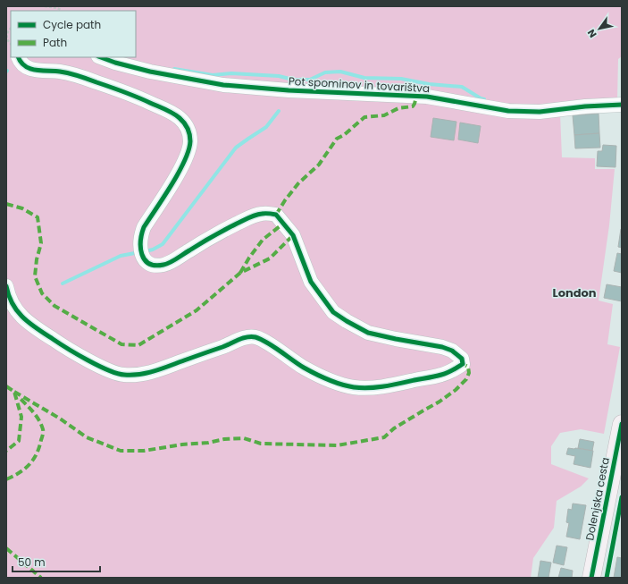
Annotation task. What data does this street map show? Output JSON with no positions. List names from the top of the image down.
{
  "streets": {
    "main road": ["Dolenjska cesta"],
    "street": ["Pot spominov in tovarištva"]
  },
  "districts": ["London"],
  "legend": ["Cycle path", "Path"],
  "scale_bar": "50 m",
  "north": "bottom left"
}
